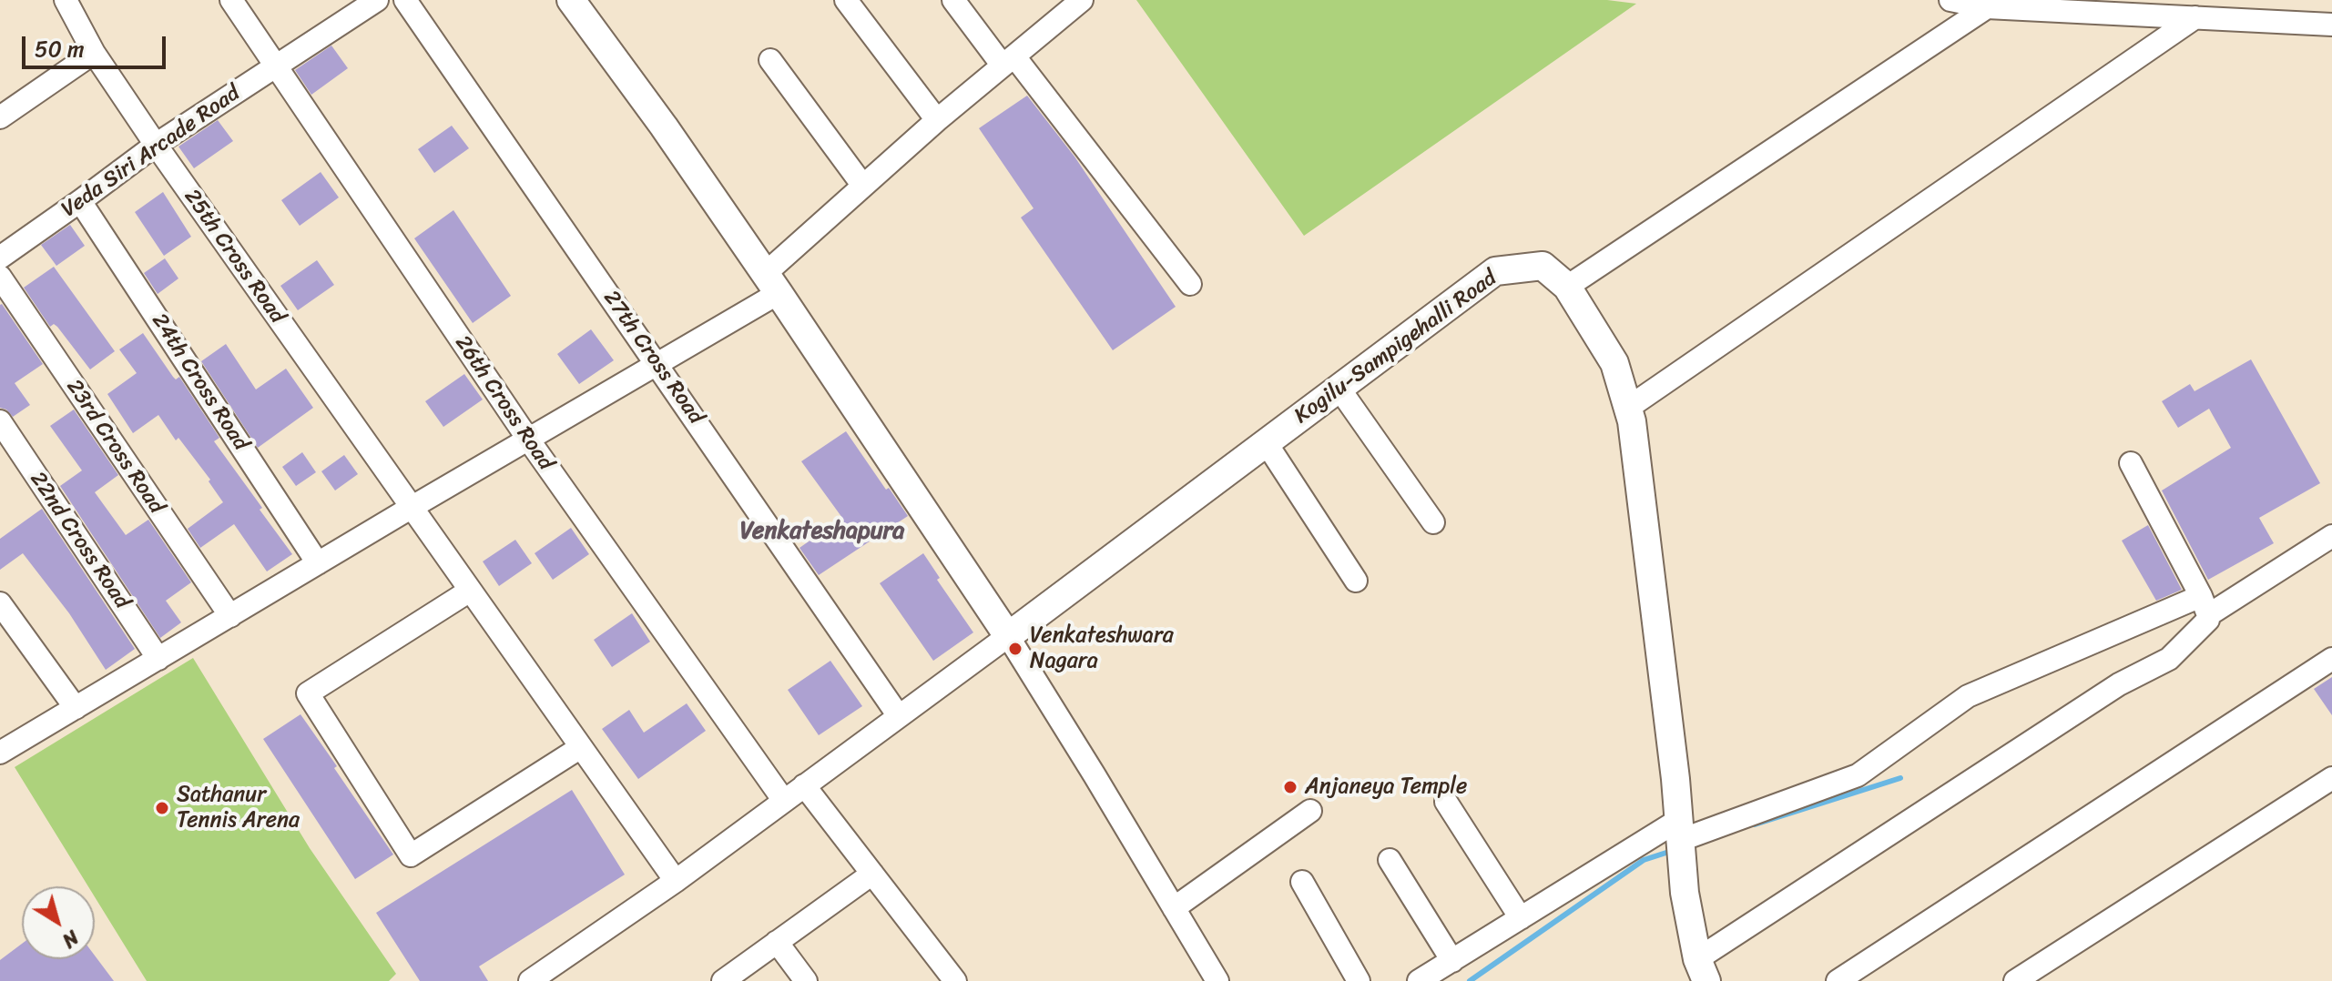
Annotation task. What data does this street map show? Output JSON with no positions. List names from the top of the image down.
{
  "streets": {
    "street": [
      "Veda Siri Arcade Road",
      "25th Cross Road",
      "Kogilu-Sampigehalli Road",
      "27th Cross Road",
      "24th Cross Road",
      "26th Cross Road",
      "23rd Cross Road",
      "22nd Cross Road"
    ]
  },
  "crossings": [
    ["Veda Siri Arcade Road", "25th Cross Road"],
    ["Veda Siri Arcade Road", "24th Cross Road"],
    ["Veda Siri Arcade Road", "26th Cross Road"]
  ],
  "districts": ["Venkateshapura"],
  "places": ["Venkateshwara Nagara", "Anjaneya Temple", "Sathanur Tennis Arena"],
  "scale_bar": "50 m",
  "north": "bottom right"
}
